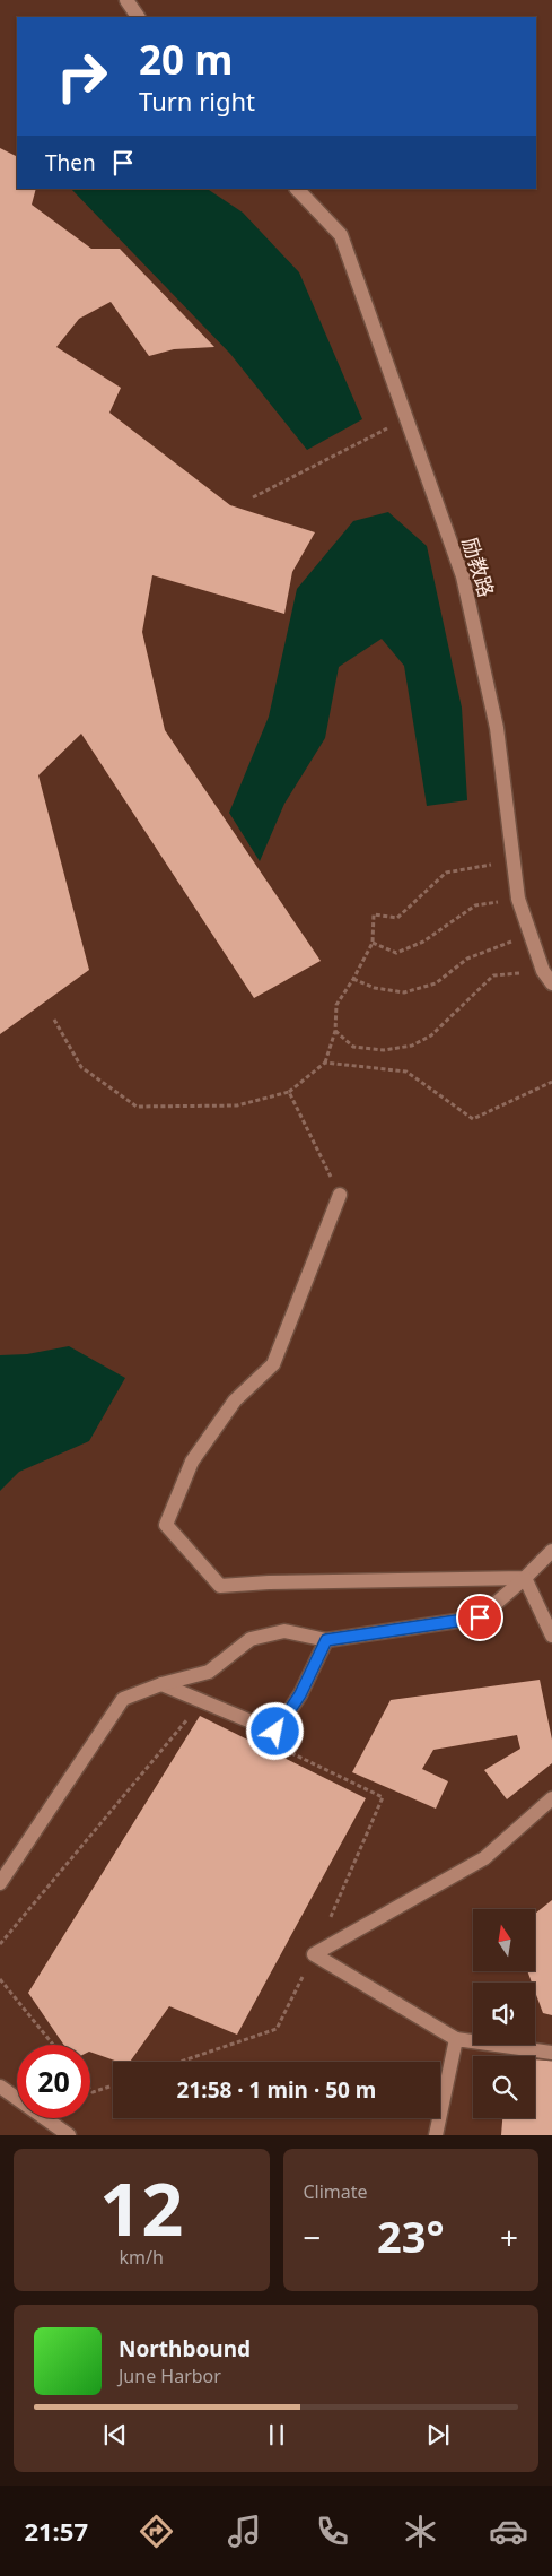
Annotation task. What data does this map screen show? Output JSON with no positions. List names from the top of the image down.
{
  "streets": {
    "lane": ["励教路"]
  },
  "north": "top",
  "page": {
    "turn": ["20 m", "Turn right"],
    "then": "Then",
    "limit": "20",
    "trip": "21:58 · 1 min · 50 m",
    "tile": [
      ["12", "km/h"],
      "Climate"
    ],
    "heat": ["−", "23°", "+"],
    "song": ["Northbound", "June Harbor"],
    "tabs": "21:57"
  }
}
